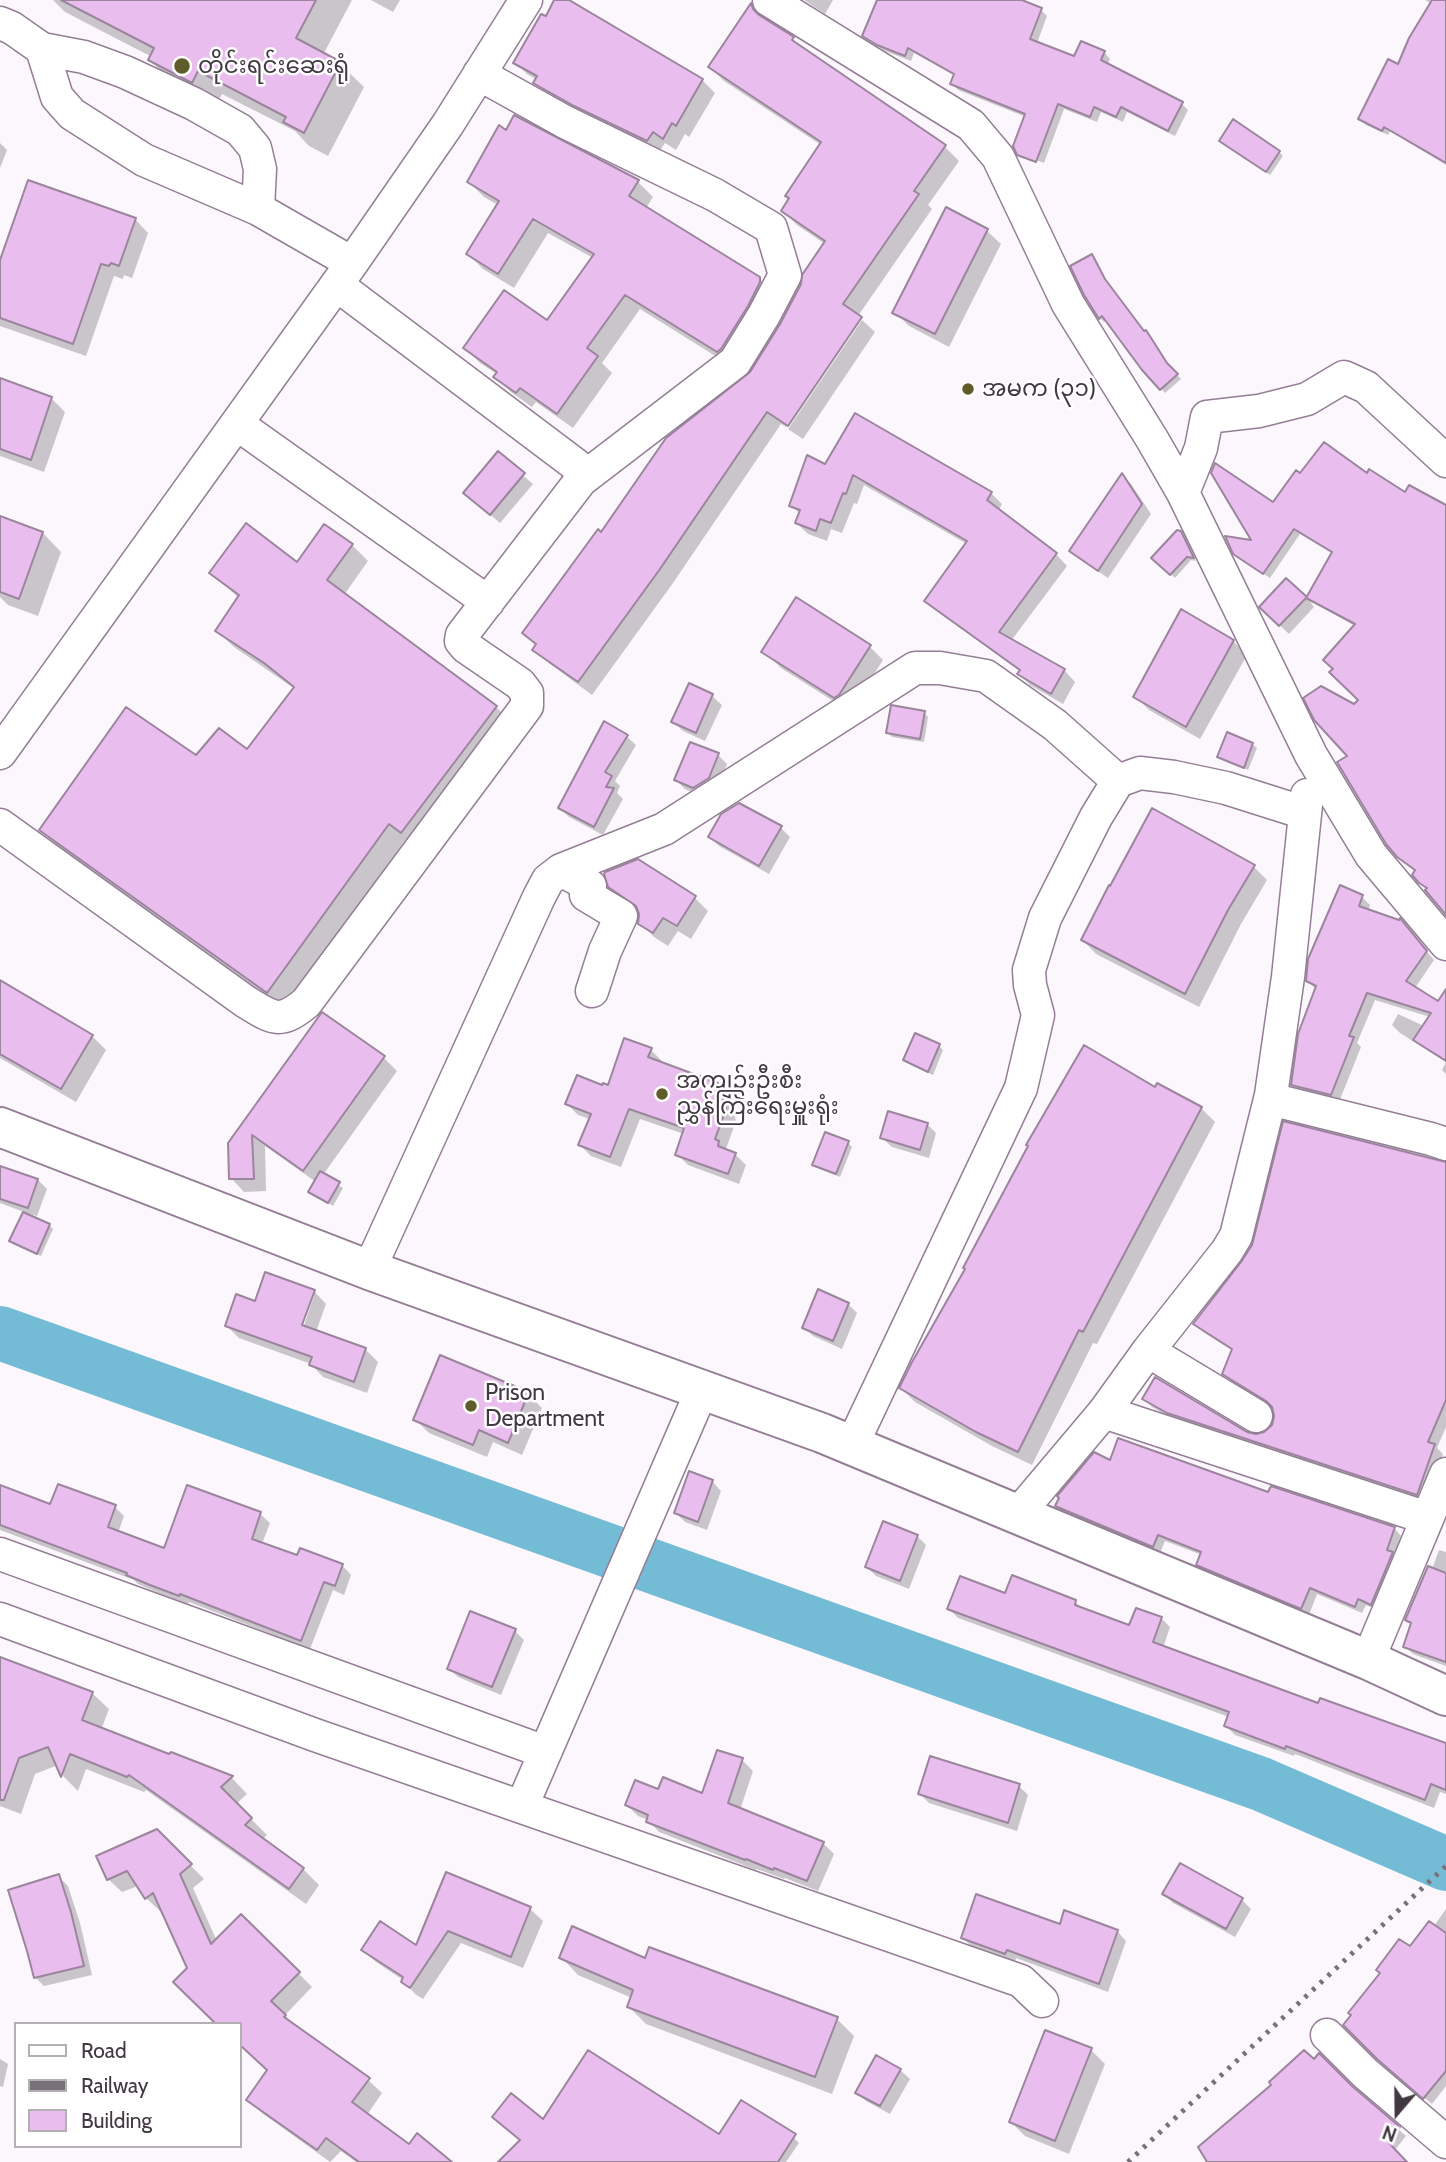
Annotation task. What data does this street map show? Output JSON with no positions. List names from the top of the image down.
{
  "places": [
    "တိုင်းရင်းဆေးရုံ",
    "အမက (၃၁)",
    "အကျဉ်းဦးစီး ညွှန်ကြးရေးမှူးရုံး",
    "Prison Department"
  ],
  "legend": ["Road", "Railway", "Building"],
  "north": "bottom"
}
